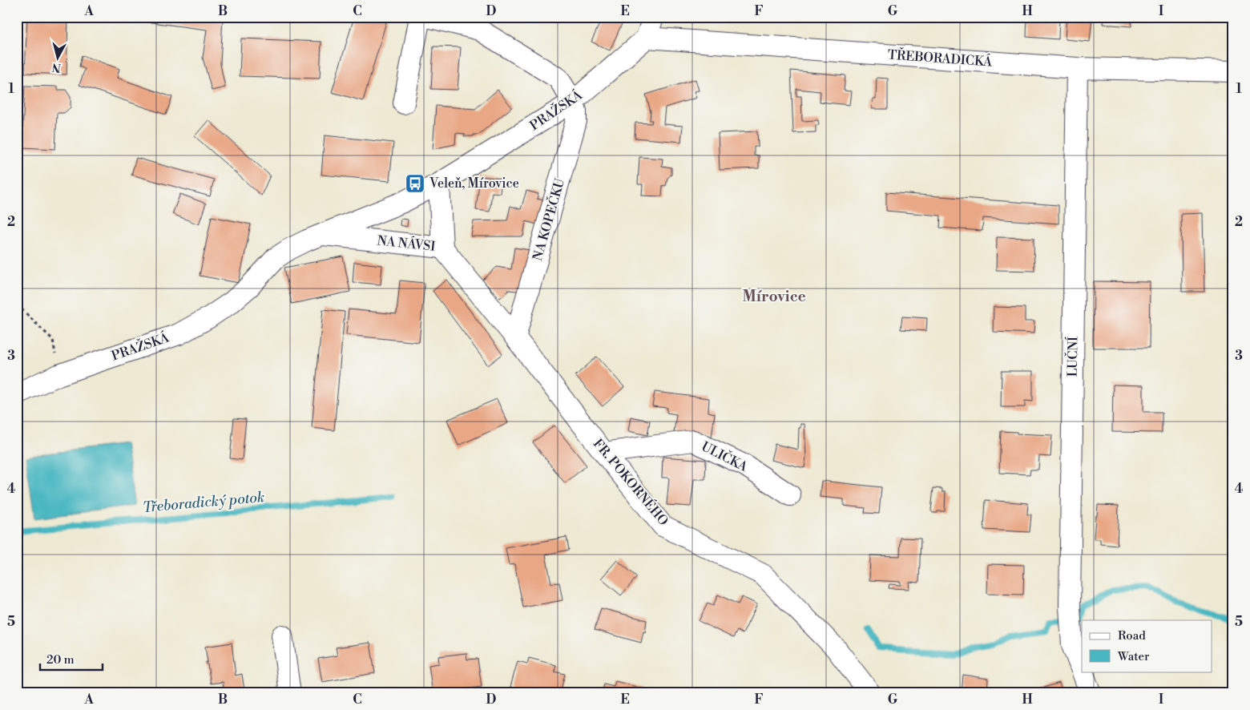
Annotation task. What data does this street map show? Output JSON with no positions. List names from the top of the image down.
{
  "streets": {
    "street": [
      "TŘEBORADICKÁ",
      "PRAŽSKÁ",
      "NA KOPEČKU",
      "NA NÁVSI",
      "LUČNÍ",
      "ULIČKA",
      "FR. POKORNÉHO"
    ]
  },
  "crossings": [
    ["TŘEBORADICKÁ", "PRAŽSKÁ"],
    ["TŘEBORADICKÁ", "LUČNÍ"],
    ["PRAŽSKÁ", "NA KOPEČKU"],
    ["PRAŽSKÁ", "NA NÁVSI"],
    ["NA KOPEČKU", "FR. POKORNÉHO"],
    ["NA NÁVSI", "FR. POKORNÉHO"],
    ["ULIČKA", "FR. POKORNÉHO"]
  ],
  "districts": ["Mírovice"],
  "water": ["Třeboradický potok"],
  "places": {
    "bus stop": ["Veleň, Mírovice"]
  },
  "legend": ["Road", "Water"],
  "scale_bar": "20 m",
  "north": "bottom",
  "grid": {
    "columns": [
      "A",
      "B",
      "C",
      "D",
      "E",
      "F",
      "G",
      "H",
      "I"
    ],
    "rows": [
      "1",
      "2",
      "3",
      "4",
      "5"
    ]
  }
}
